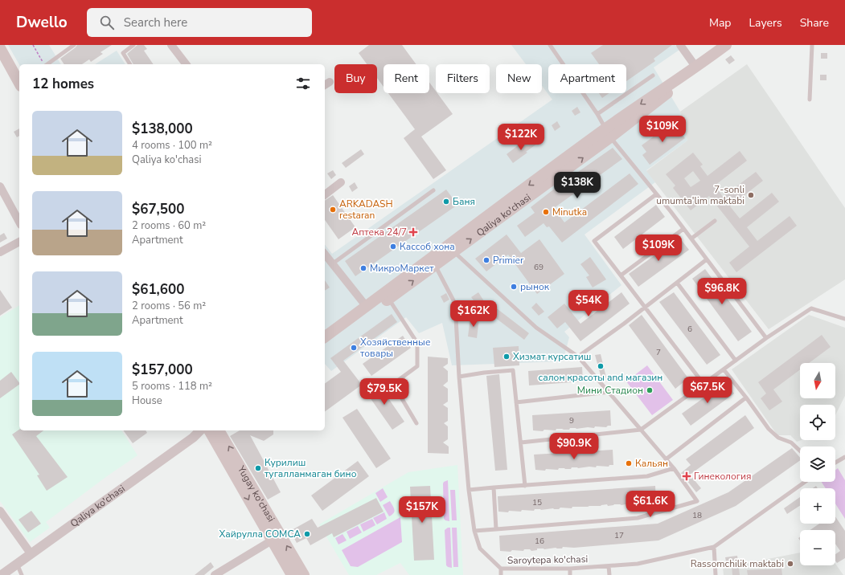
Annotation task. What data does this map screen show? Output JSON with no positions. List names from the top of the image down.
{
  "streets": {
    "main road": ["Qaliya ko'chasi", "Yugay ko'chasi"],
    "lane": ["Saroytepa ko'chasi"]
  },
  "crossings": [
    ["Qaliya ko'chasi", "Saroytepa ko'chasi"]
  ],
  "places": {
    "other": [
      "7-sonli umumta'lim maktabi",
      "Баня",
      "ARKADASH restaran",
      "Minutka",
      "Кассоб хона",
      "Primier",
      "МикроМаркет",
      "рынок",
      "Хозяйственные товары",
      "Хизмат курсатиш",
      "салон красоты and магазин",
      "Мини Стадион",
      "Кальян",
      "Курилиш тугалланмаган бино",
      "Хайрулла СОМСА",
      "Rassomchilik maktabi"
    ],
    "health": ["Аптека 24/7", "Гинекология"]
  },
  "house_numbers": [
    "69",
    "6",
    "7",
    "9",
    "15",
    "18",
    "17",
    "16"
  ],
  "north": "bottom",
  "page": {
    "header": "Dwello",
    "search": "Search here",
    "nav": ["Map", "Layers", "Share"],
    "chip": [
      "Buy",
      "Rent",
      "Filters",
      "New",
      "Apartment"
    ],
    "heading": "12 homes",
    "list": [
      {
        "name": "$138,000",
        "note": "4 rooms · 100 m² · Qaliya ko'chasi"
      },
      {
        "name": "$67,500",
        "note": "2 rooms · 60 m² · Apartment"
      },
      {
        "name": "$61,600",
        "note": "2 rooms · 56 m² · Apartment"
      },
      {
        "name": "$157,000",
        "note": "5 rooms · 118 m² · House"
      }
    ],
    "price": [
      "$109K",
      "$122K",
      "$138K",
      "$109K",
      "$96.8K",
      "$54K",
      "$162K",
      "$67.5K",
      "$79.5K",
      "$90.9K",
      "$61.6K",
      "$157K"
    ],
    "map_buttons": ["+", "−"]
  }
}
